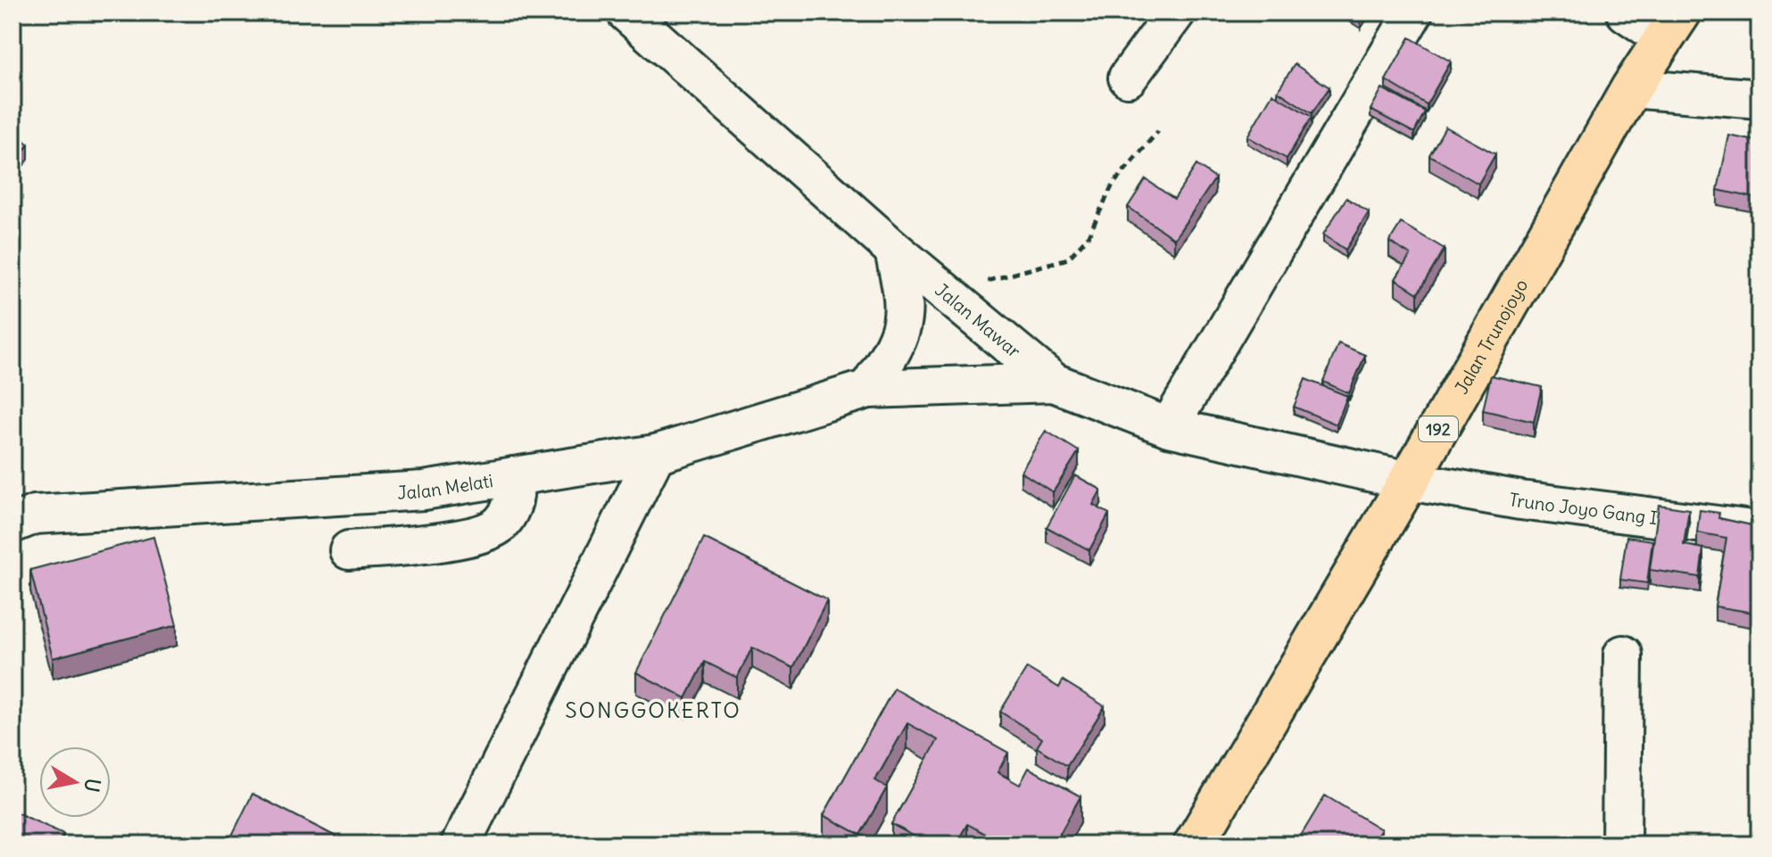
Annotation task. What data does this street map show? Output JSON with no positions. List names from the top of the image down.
{
  "streets": {
    "main road": ["Jalan Trunojoyo", "192"],
    "street": ["Jalan Mawar", "Jalan Melati", "Truno Joyo Gang I"]
  },
  "crossings": [
    ["Jalan Mawar", "Jalan Trunojoyo"],
    ["Jalan Mawar", "Jalan Melati"],
    ["Jalan Mawar", "Truno Joyo Gang I"],
    ["Jalan Trunojoyo", "Truno Joyo Gang I"]
  ],
  "districts": ["SONGGOKERTO"],
  "north": "right"
}
